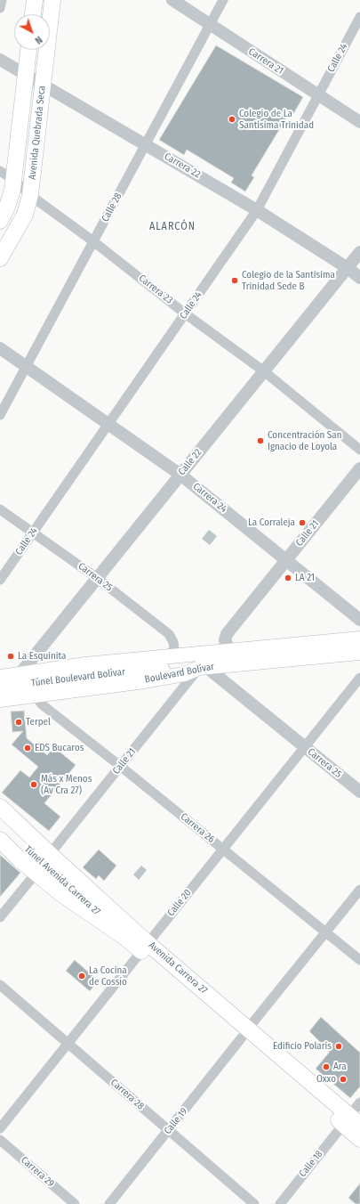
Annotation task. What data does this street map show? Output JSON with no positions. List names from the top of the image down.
{
  "streets": {
    "main road": [
      "Avenida Quebrada Seca",
      "Boulevard Bolívar",
      "Túnel Boulevard Bolívar",
      "Túnel Avenida Carrera 27",
      "Avenida Carrera 27"
    ],
    "street": [
      "Calle 24",
      "Carrera 21",
      "Carrera 22",
      "Calle 28",
      "Carrera 23",
      "Calle 22",
      "Carrera 24",
      "Calle 21",
      "Carrera 25",
      "Carrera 26",
      "Calle 20",
      "Carrera 28",
      "Calle 19",
      "Calle 18",
      "Carrera 29"
    ]
  },
  "crossings": [
    ["Calle 24", "Carrera 21"],
    ["Calle 24", "Carrera 22"],
    ["Calle 24", "Carrera 23"],
    ["Calle 24", "Carrera 24"],
    ["Calle 24", "Carrera 25"],
    ["Carrera 21", "Calle 28"],
    ["Avenida Quebrada Seca", "Carrera 22"],
    ["Avenida Quebrada Seca", "Carrera 23"],
    ["Carrera 22", "Calle 28"],
    ["Carrera 22", "Calle 22"],
    ["Calle 28", "Carrera 23"],
    ["Calle 28", "Carrera 24"],
    ["Carrera 23", "Calle 22"],
    ["Calle 22", "Carrera 24"],
    ["Calle 22", "Carrera 25"],
    ["Calle 22", "Boulevard Bolívar"],
    ["Carrera 24", "Calle 21"],
    ["Calle 21", "Carrera 25"],
    ["Calle 21", "Boulevard Bolívar"],
    ["Calle 21", "Túnel Boulevard Bolívar"],
    ["Calle 21", "Carrera 26"],
    ["Calle 21", "Avenida Carrera 27"],
    ["Carrera 25", "Boulevard Bolívar"],
    ["Carrera 25", "Túnel Boulevard Bolívar"],
    ["Carrera 25", "Calle 20"],
    ["Boulevard Bolívar", "Túnel Boulevard Bolívar"],
    ["Boulevard Bolívar", "Carrera 26"],
    ["Carrera 26", "Calle 20"],
    ["Carrera 26", "Calle 19"],
    ["Túnel Avenida Carrera 27", "Avenida Carrera 27"],
    ["Calle 20", "Avenida Carrera 27"],
    ["Calle 20", "Carrera 28"],
    ["Avenida Carrera 27", "Calle 19"],
    ["Avenida Carrera 27", "Calle 18"],
    ["Carrera 28", "Calle 19"]
  ],
  "districts": ["ALARCÓN"],
  "places": [
    "Colegio de La Santisima Trinidad",
    "Colegio de la Santisima Trinidad Sede B",
    "Concentración San Ignacio de Loyola",
    "La Corraleja",
    "LA 21",
    "La Esquinita",
    "Terpel",
    "EDS Bucaros",
    "Más x Menos (Av Cra 27)",
    "La Cocina de Cossío",
    "Edificio Polaris",
    "Ara",
    "Oxxo"
  ],
  "north": "bottom right"
}
